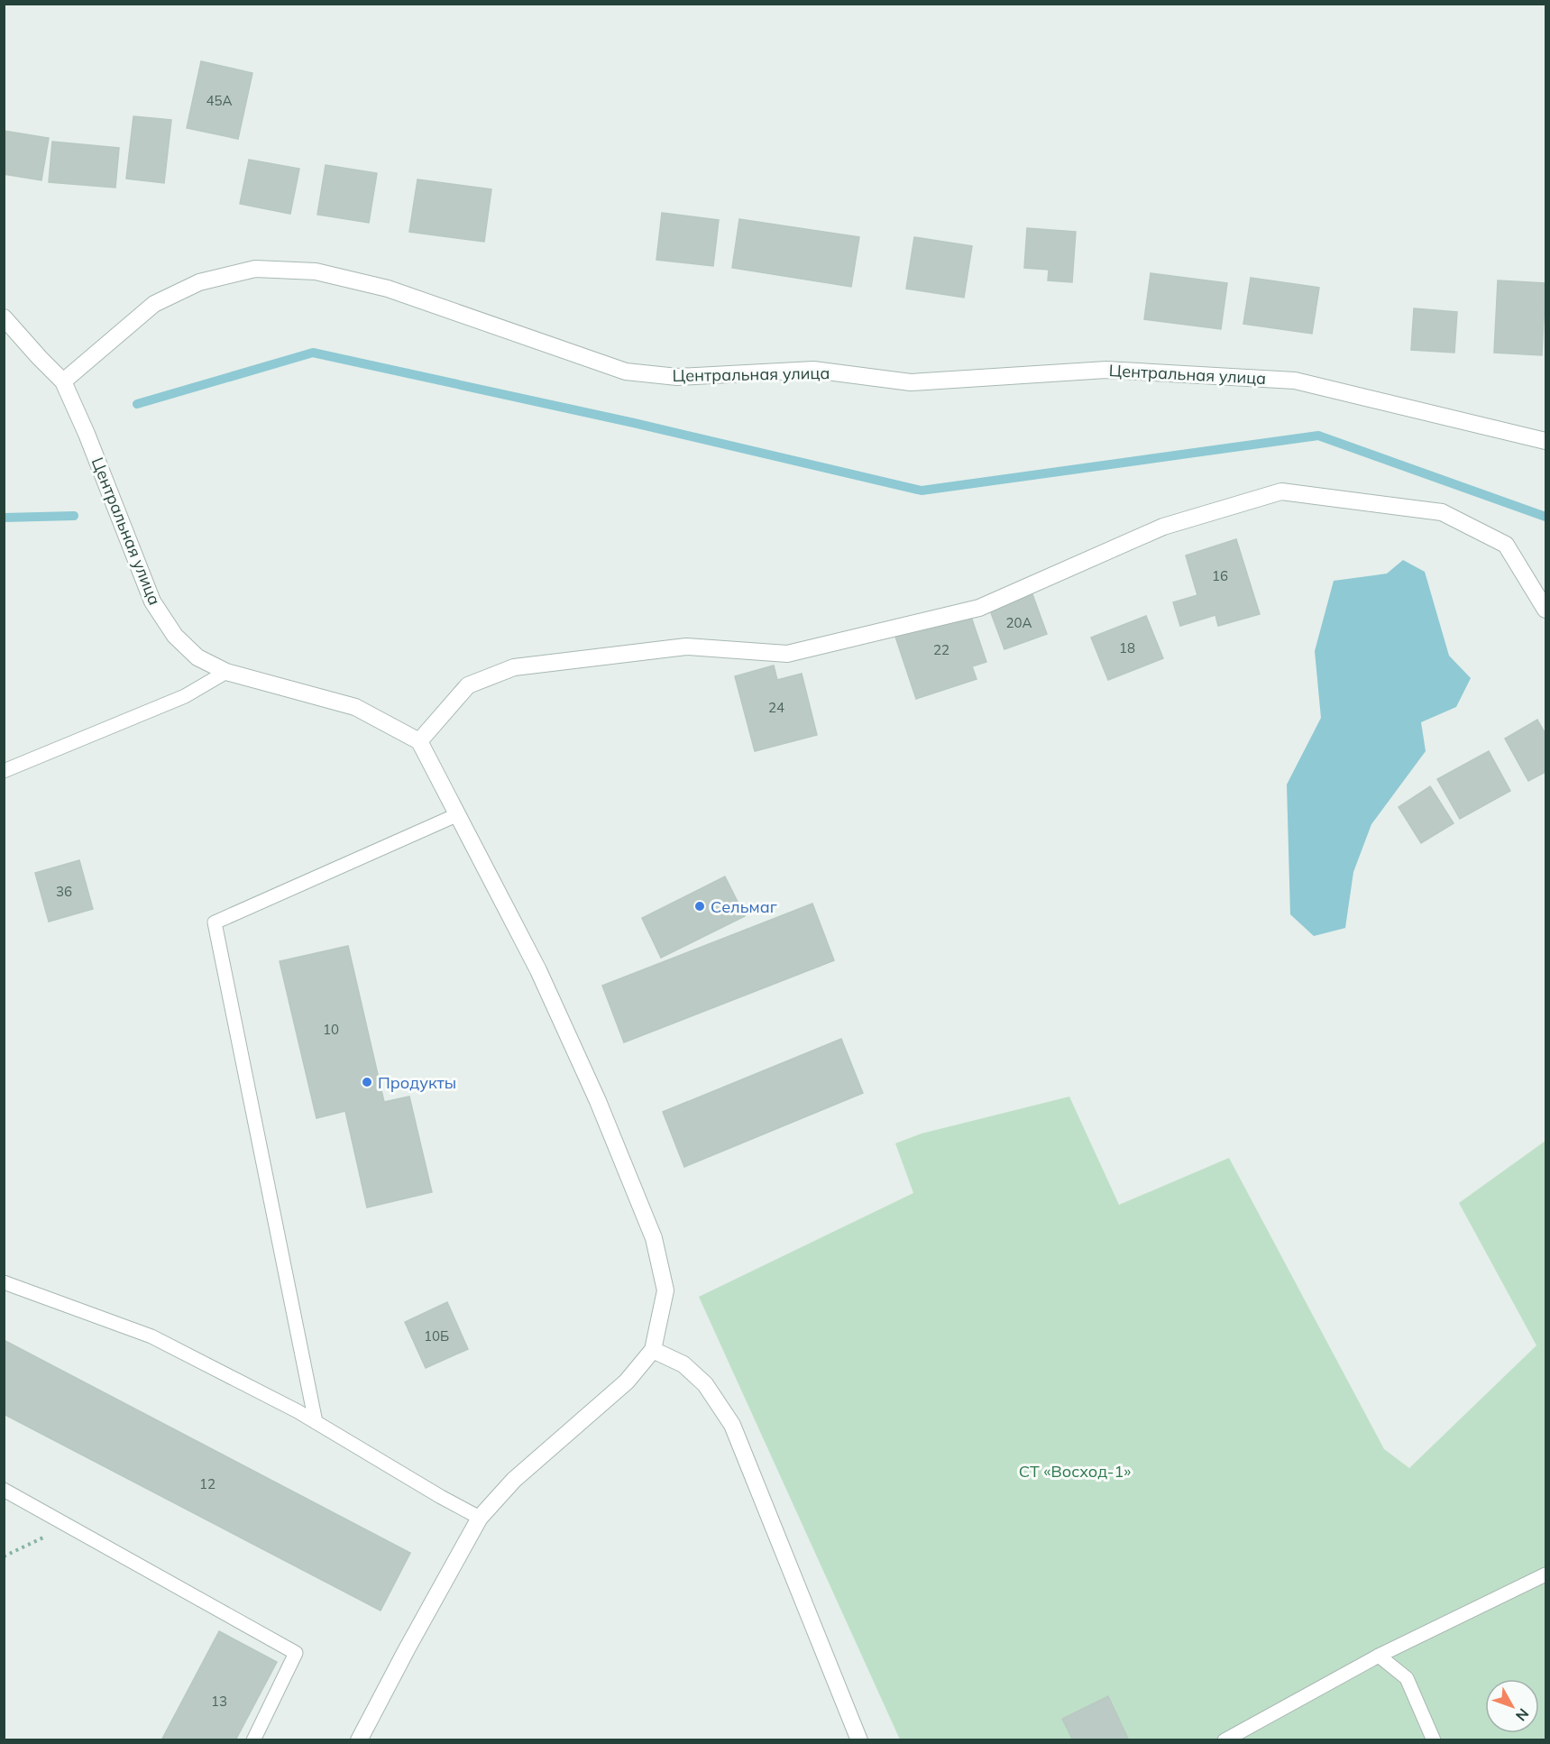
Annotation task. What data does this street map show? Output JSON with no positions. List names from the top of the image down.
{
  "streets": {
    "street": ["Центральная улица"]
  },
  "parks": ["СТ «Восход-1»"],
  "places": ["Сельмаг", "Продукты"],
  "house_numbers": [
    "45А",
    "16",
    "20А",
    "18",
    "22",
    "24",
    "36",
    "10",
    "10Б",
    "12",
    "13"
  ],
  "north": "bottom right"
}
